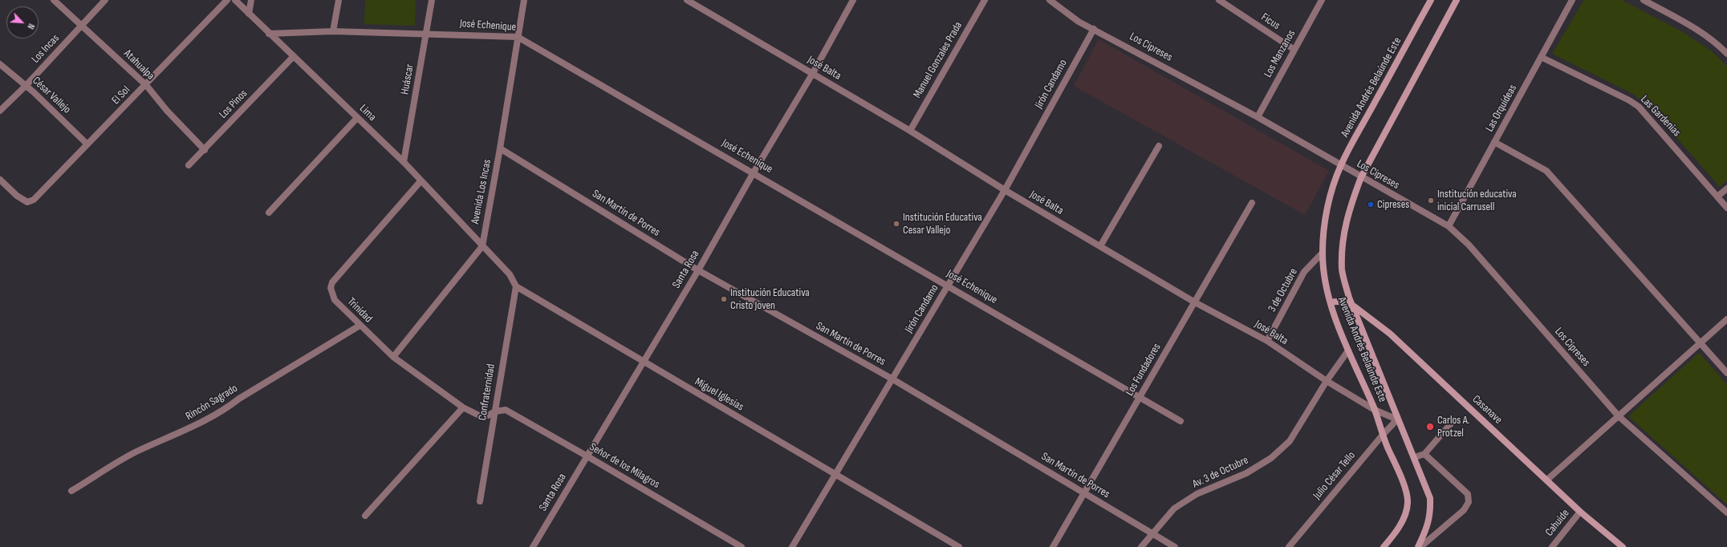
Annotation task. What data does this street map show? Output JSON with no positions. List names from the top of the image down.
{
  "streets": {
    "street": [
      "Ficus",
      "José Echenique",
      "Los Cipreses",
      "Los Incas",
      "Los Manzanos",
      "Manuel Gonzales Prada",
      "Atahualpa",
      "José Balta",
      "Huáscar",
      "Jirón Candamo",
      "Avenida Andrés Belaúnde Este",
      "César Vallejo",
      "El Sol",
      "Los Pinos",
      "Las Orquídeas",
      "Lima",
      "Las Gardenias",
      "Avenida Los Incas",
      "San Martín de Porres",
      "Santa Rosa",
      "3 de Octubre",
      "Trinidad",
      "Los Fundadores",
      "Confraternidad",
      "Miguel Iglesias",
      "Rincón Sagrado",
      "Casanave",
      "Señor de los Milagros",
      "Av. 3 de Octubre",
      "Julio César Tello",
      "Cahuide"
    ]
  },
  "crossings": [
    ["Ficus", "Los Manzanos"],
    ["José Echenique", "Huáscar"],
    ["José Echenique", "Jirón Candamo"],
    ["José Echenique", "Lima"],
    ["José Echenique", "Avenida Los Incas"],
    ["José Echenique", "Santa Rosa"],
    ["José Echenique", "Los Fundadores"],
    ["Los Cipreses", "Los Manzanos"],
    ["Los Cipreses", "Jirón Candamo"],
    ["Los Cipreses", "Avenida Andrés Belaúnde Este"],
    ["Los Cipreses", "Las Orquídeas"],
    ["Los Incas", "Atahualpa"],
    ["Los Incas", "César Vallejo"],
    ["Manuel Gonzales Prada", "José Balta"],
    ["Atahualpa", "El Sol"],
    ["Atahualpa", "Los Pinos"],
    ["José Balta", "Jirón Candamo"],
    ["José Balta", "Avenida Andrés Belaúnde Este"],
    ["José Balta", "Santa Rosa"],
    ["José Balta", "3 de Octubre"],
    ["José Balta", "Los Fundadores"],
    ["José Balta", "Av. 3 de Octubre"],
    ["José Balta", "Julio César Tello"],
    ["Huáscar", "Lima"],
    ["Jirón Candamo", "San Martín de Porres"],
    ["Jirón Candamo", "Miguel Iglesias"],
    ["Avenida Andrés Belaúnde Este", "3 de Octubre"],
    ["Avenida Andrés Belaúnde Este", "Casanave"],
    ["Avenida Andrés Belaúnde Este", "Av. 3 de Octubre"],
    ["Avenida Andrés Belaúnde Este", "Julio César Tello"],
    ["César Vallejo", "El Sol"],
    ["Los Pinos", "Lima"],
    ["Las Orquídeas", "Las Gardenias"],
    ["Lima", "Avenida Los Incas"],
    ["Lima", "Trinidad"],
    ["Lima", "Miguel Iglesias"],
    ["Avenida Los Incas", "San Martín de Porres"],
    ["Avenida Los Incas", "Trinidad"],
    ["Avenida Los Incas", "Miguel Iglesias"],
    ["San Martín de Porres", "Santa Rosa"],
    ["San Martín de Porres", "Los Fundadores"],
    ["San Martín de Porres", "Av. 3 de Octubre"],
    ["Santa Rosa", "Miguel Iglesias"],
    ["Santa Rosa", "Señor de los Milagros"],
    ["Trinidad", "Confraternidad"],
    ["Trinidad", "Rincón Sagrado"],
    ["Trinidad", "Señor de los Milagros"],
    ["Confraternidad", "Miguel Iglesias"],
    ["Confraternidad", "Señor de los Milagros"],
    ["Casanave", "Cahuide"]
  ],
  "places": [
    "Institución educativa inicial Carrusell",
    "Cipreses",
    "Institución Educativa Cesar Vallejo",
    "Institución Educativa Cristo Joven",
    "Carlos A. Protzel"
  ],
  "north": "bottom right"
}
